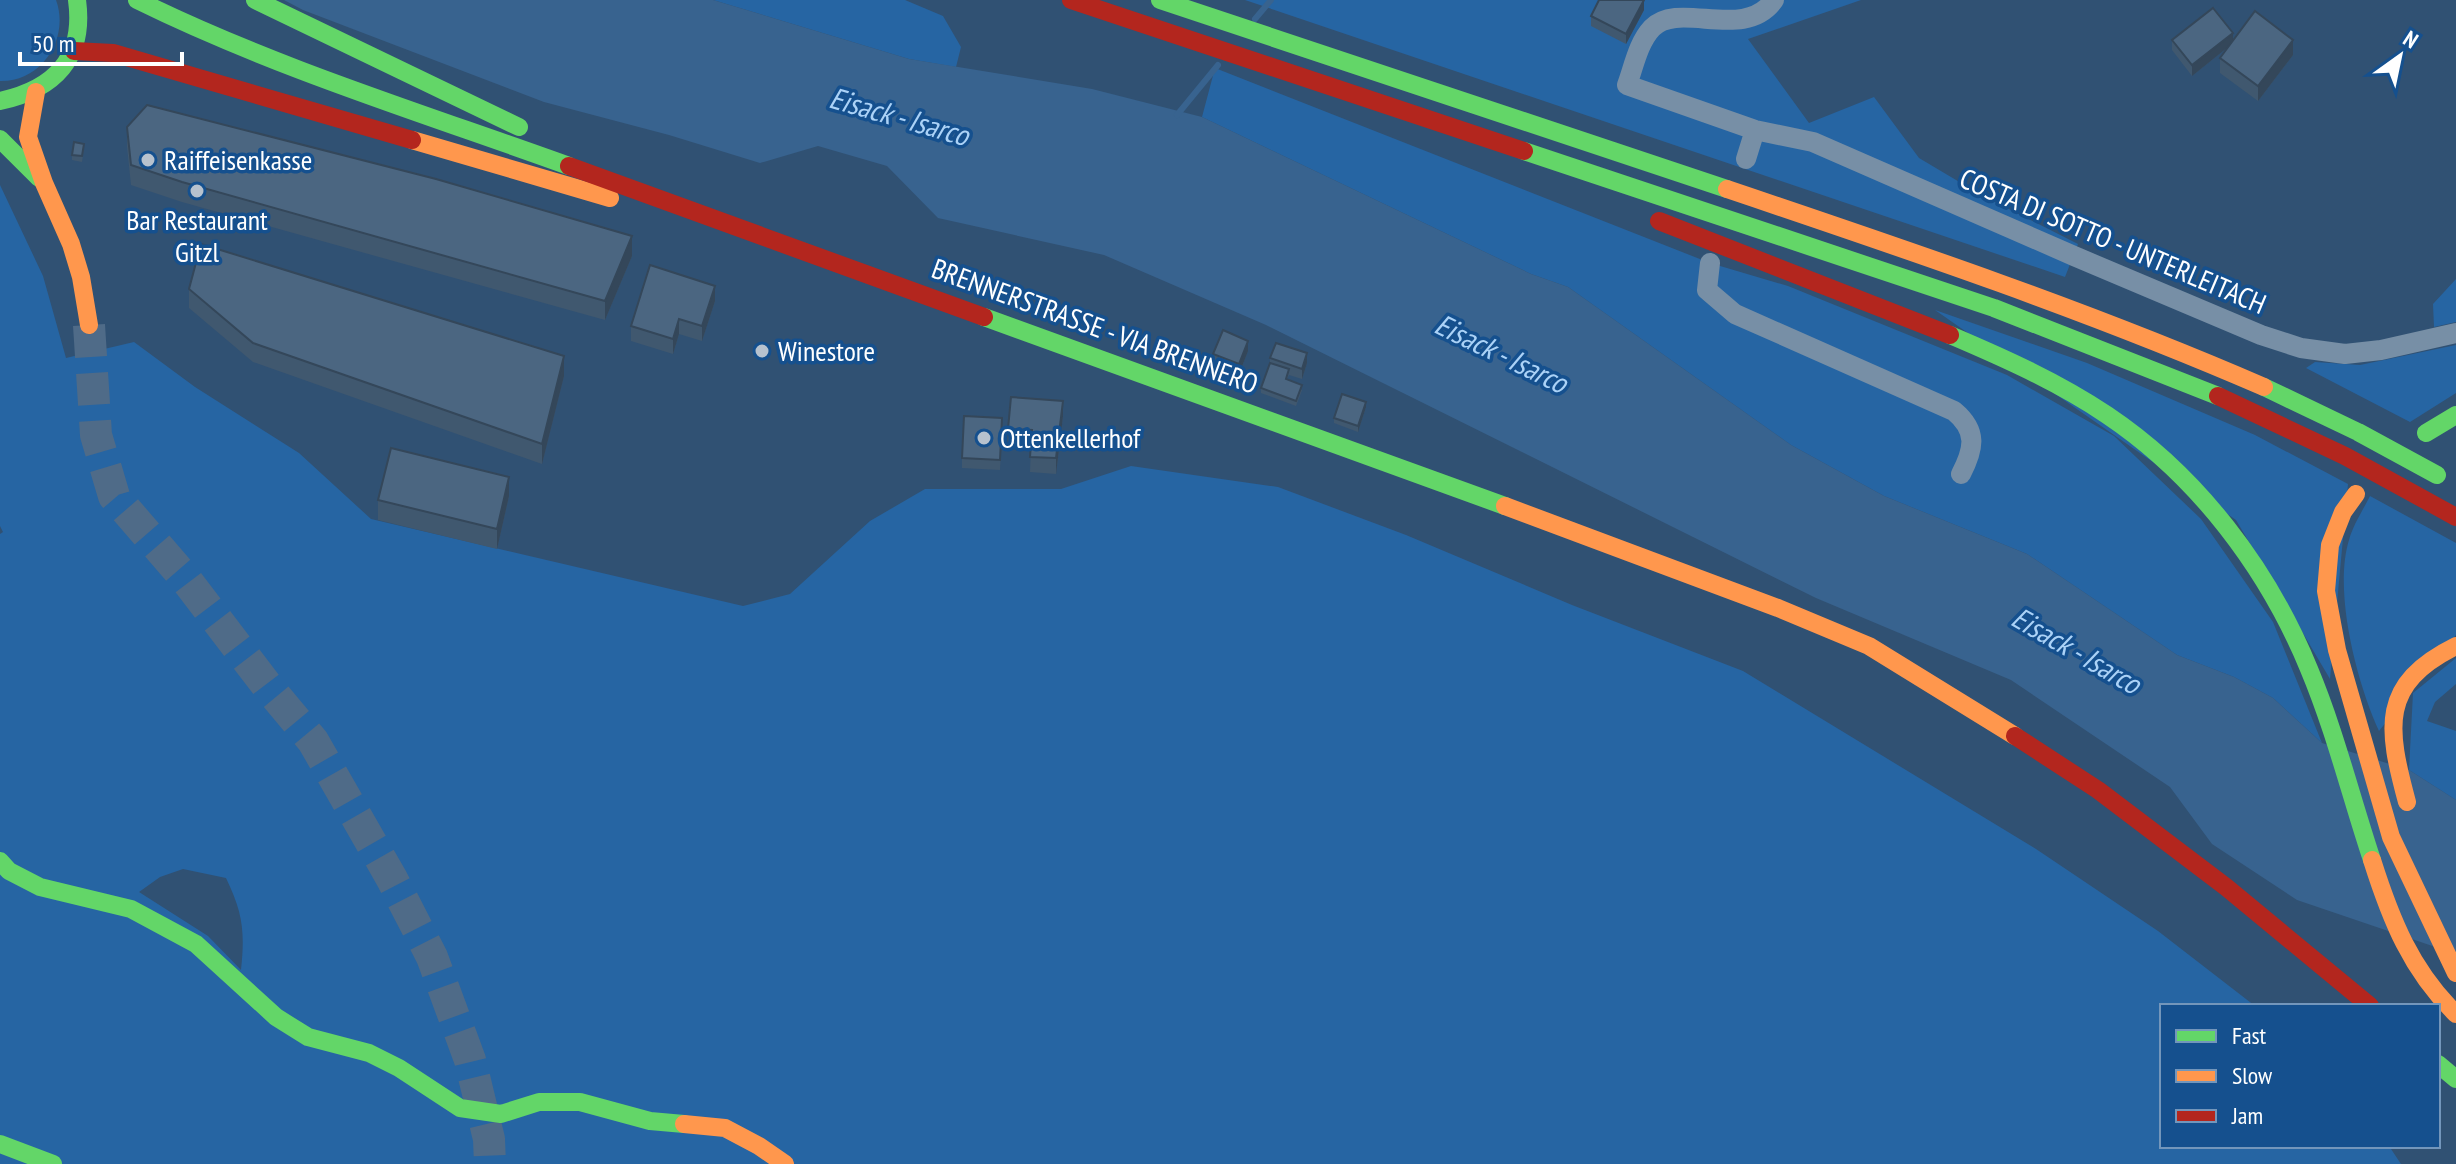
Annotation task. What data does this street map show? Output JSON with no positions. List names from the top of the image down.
{
  "streets": {
    "main road": ["BRENNERSTRASSE - VIA BRENNERO"],
    "street": ["COSTA DI SOTTO - UNTERLEITACH"]
  },
  "water": ["Eisack - Isarco"],
  "places": [
    "Raiffeisenkasse",
    "Bar Restaurant Gitzl",
    "Winestore",
    "Ottenkellerhof"
  ],
  "legend": ["Fast", "Slow", "Jam"],
  "scale_bar": "50 m",
  "north": "top right"
}
